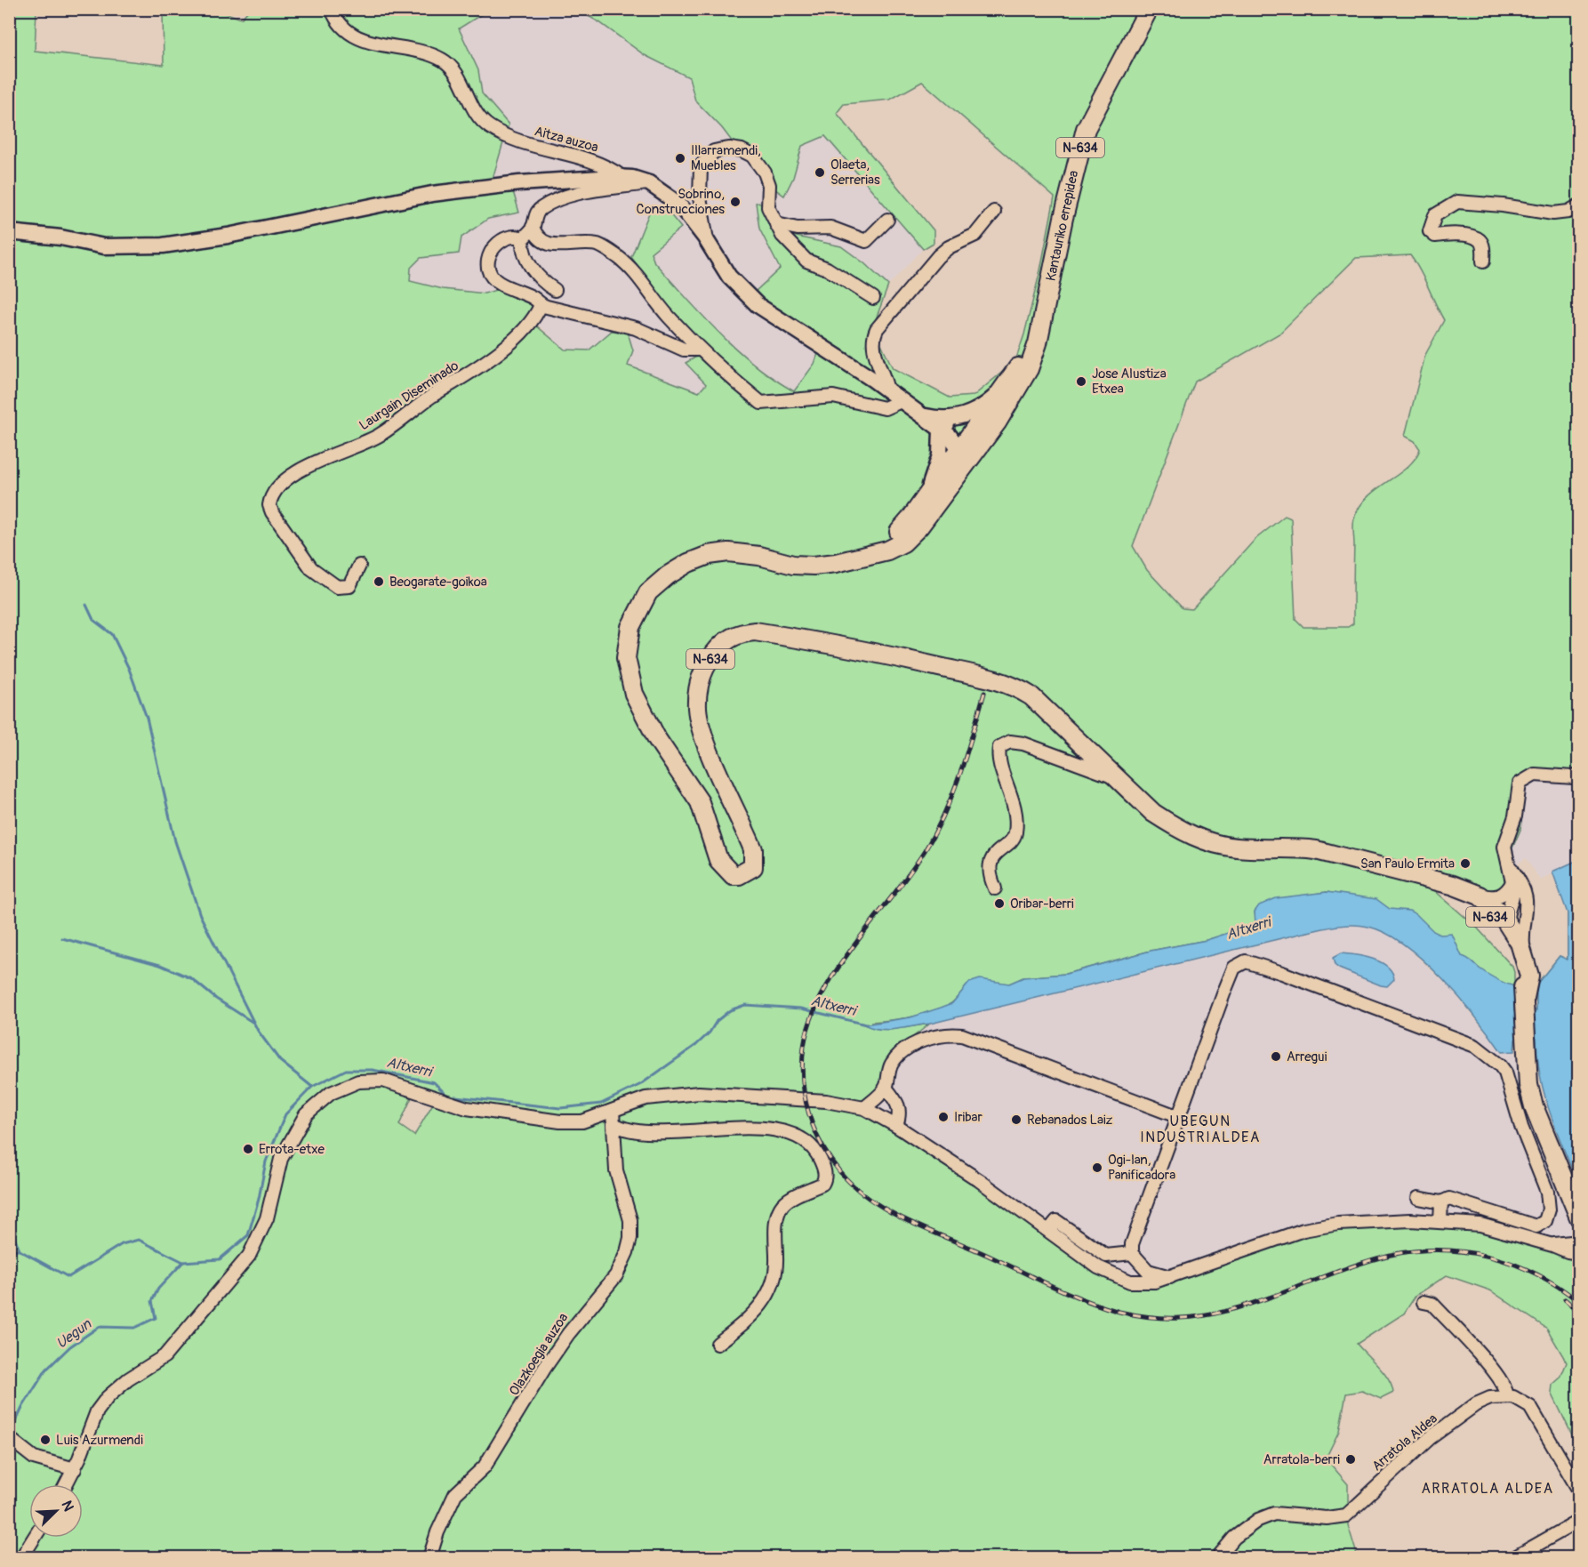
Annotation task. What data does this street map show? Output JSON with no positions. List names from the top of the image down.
{
  "streets": {
    "highway": ["N-634", "Kantauriko errepidea"],
    "street": [
      "Aitza auzoa",
      "Laurgain Diseminado",
      "Olazkoegia auzoa",
      "Arratola Aldea"
    ]
  },
  "crossings": [
    ["N-634", "Kantauriko errepidea"]
  ],
  "districts": ["UBEGUN INDUSTRIALDEA", "ARRATOLA ALDEA"],
  "water": ["Altxerri", "Uegun"],
  "places": [
    "Illarramendi, Muebles",
    "Olaeta, Serrerias",
    "Sobrino, Construcciones",
    "Jose Alustiza Etxea",
    "Beogarate-goikoa",
    "San Paulo Ermita",
    "Oribar-berri",
    "Arregui",
    "Iribar",
    "Rebanados Laiz",
    "Errota-etxe",
    "Ogi-lan, Panificadora",
    "Luis Azurmendi",
    "Arratola-berri"
  ],
  "north": "top right"
}
